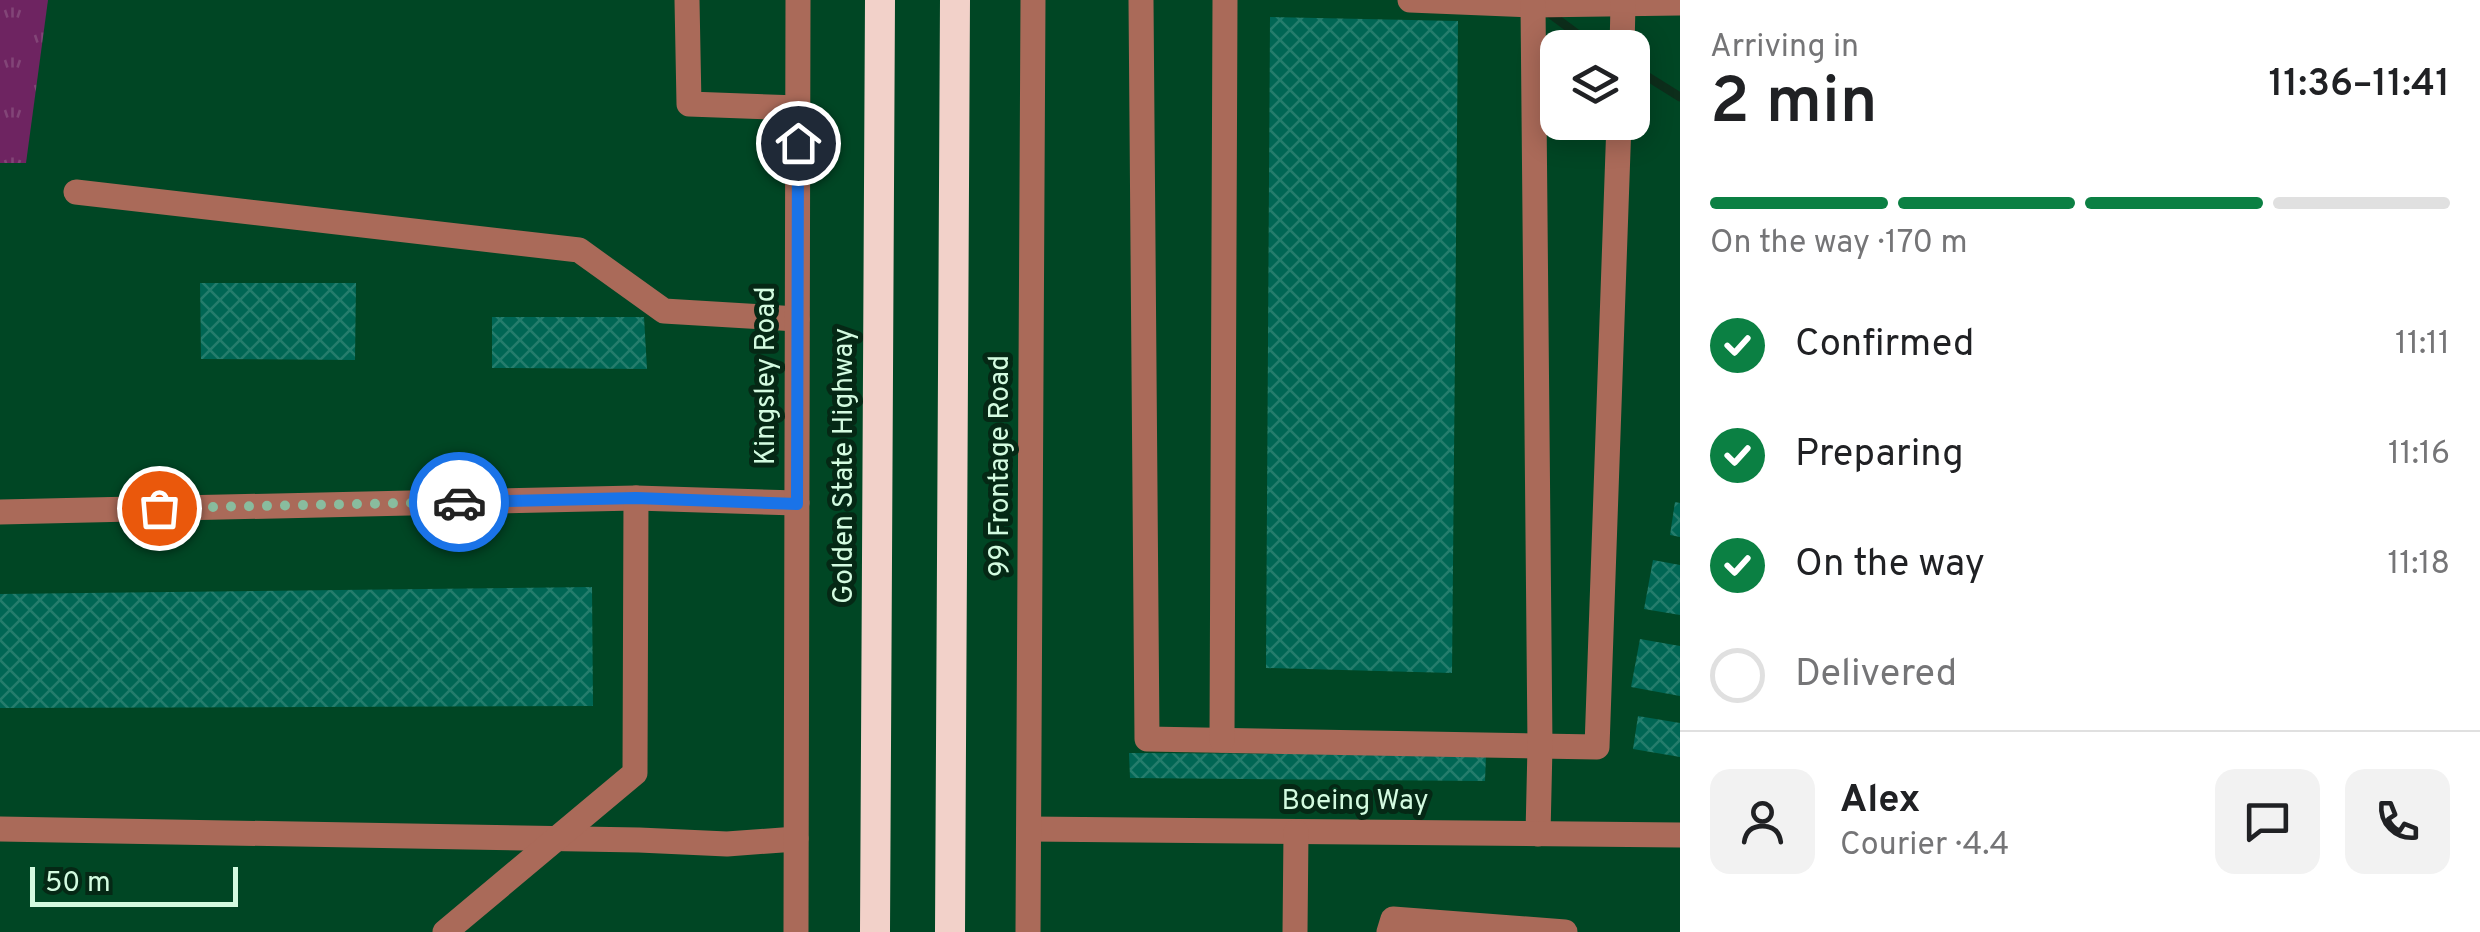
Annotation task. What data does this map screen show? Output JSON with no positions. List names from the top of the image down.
{
  "streets": {
    "highway": ["Golden State Highway"],
    "street": ["Kingsley Road", "99 Frontage Road", "Boeing Way"]
  },
  "crossings": [
    ["99 Frontage Road", "Boeing Way"]
  ],
  "scale_bar": "50 m",
  "page": {
    "heading": ["2 min", "Arriving in", "11:36–11:41"],
    "panel": ["Alex", "Courier · 4.4"],
    "bar": "On the way · 170 m",
    "list": [
      ["Confirmed", "11:11"],
      ["Preparing", "11:16"],
      ["On the way", "11:18"],
      "Delivered"
    ],
    "scale": "50 m"
  }
}
